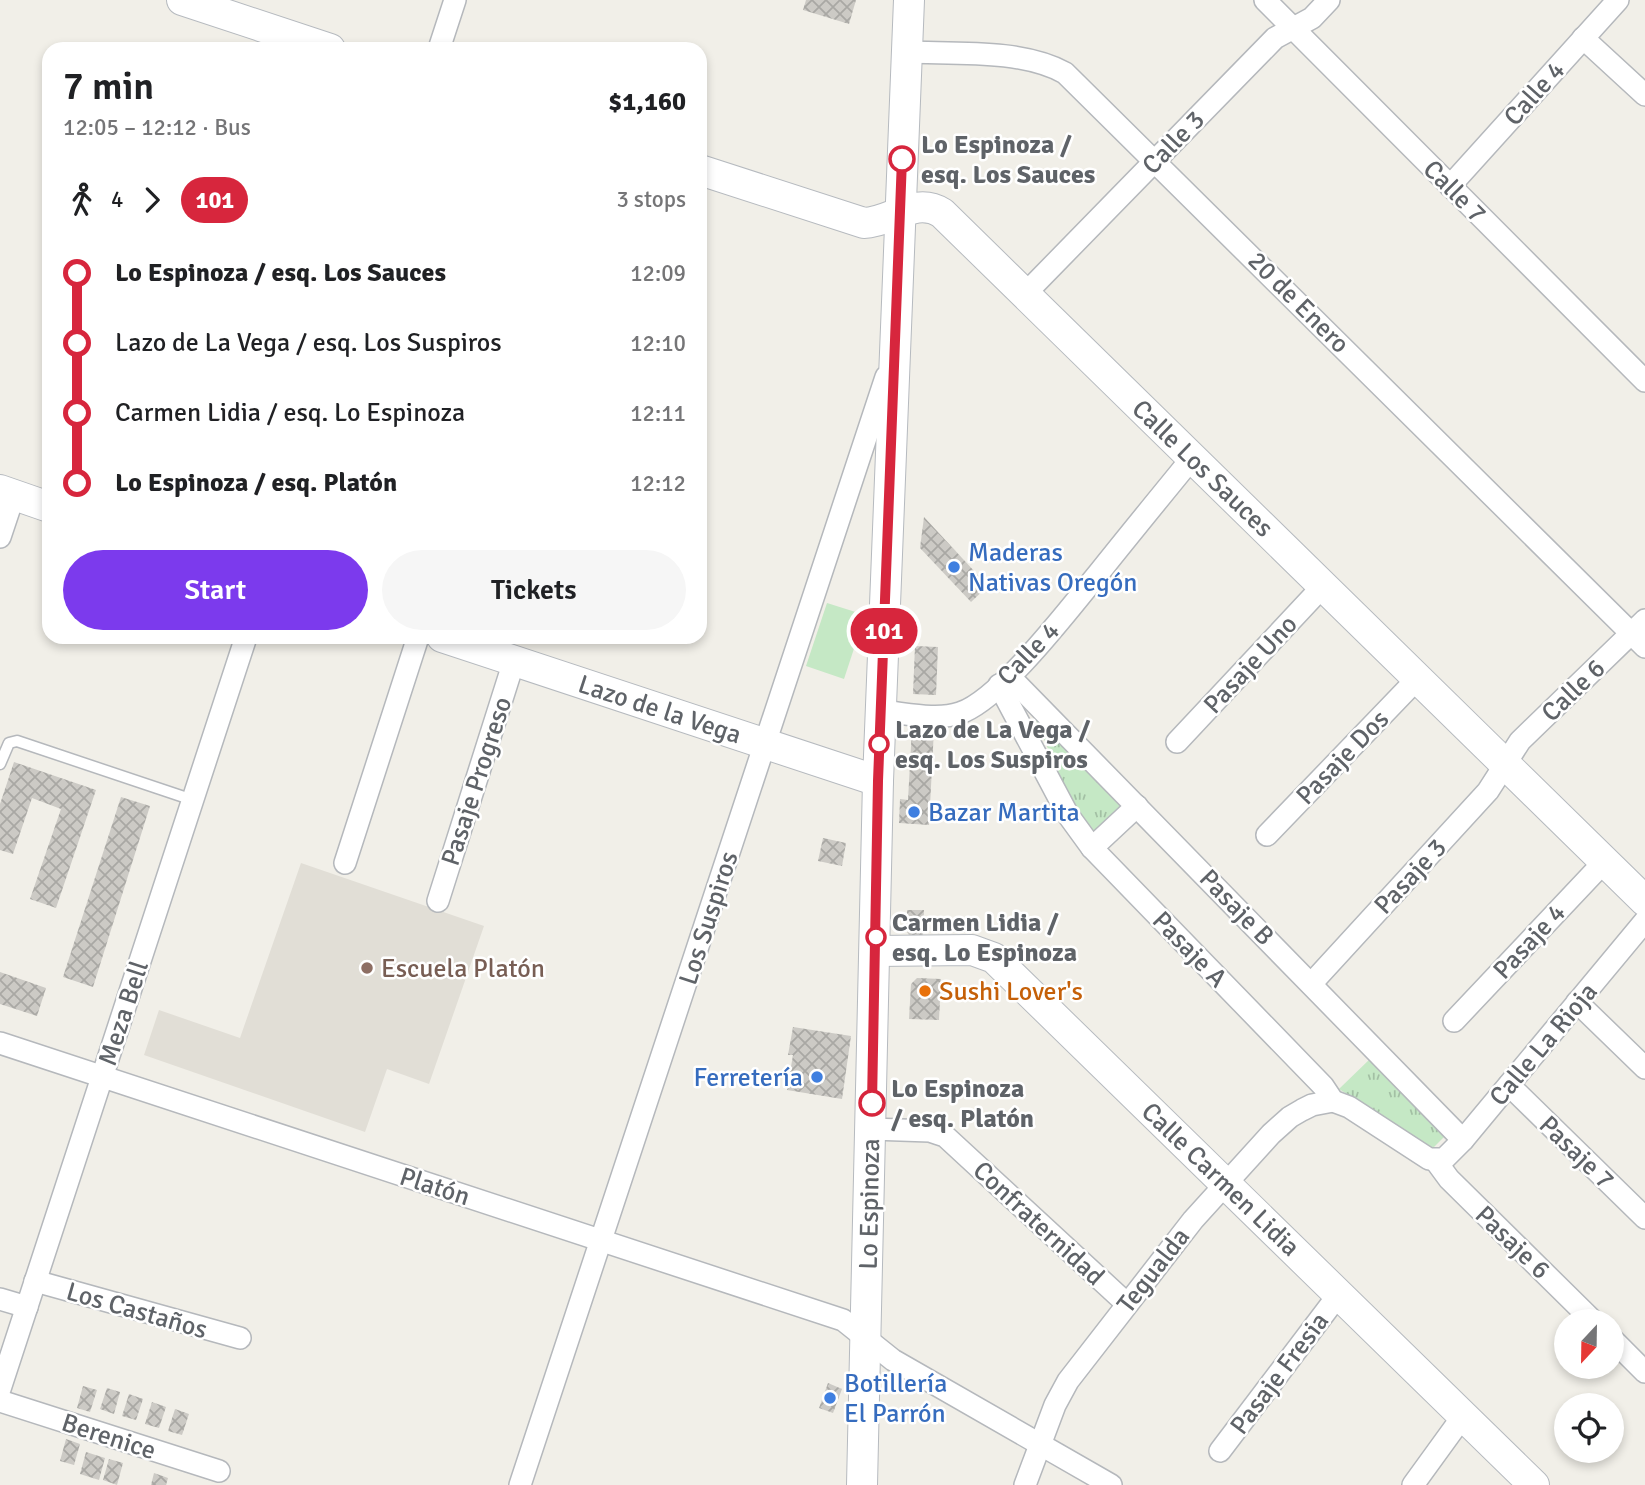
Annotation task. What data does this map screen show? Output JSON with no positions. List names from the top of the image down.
{
  "streets": {
    "street": [
      "Calle 4",
      "Calle 3",
      "Calle 7",
      "20 de Enero",
      "Calle Los Sauces",
      "Pasaje Uno",
      "Calle 6",
      "Lazo de la Vega",
      "Pasaje Dos",
      "Pasaje Progreso",
      "Pasaje 3",
      "Pasaje B",
      "Los Suspiros",
      "Pasaje 4",
      "Pasaje A",
      "Meza Bell",
      "Calle La Rioja",
      "Pasaje 7",
      "Calle Carmen Lidia",
      "Platón",
      "Lo Espinoza",
      "Confraternidad",
      "Pasaje 6",
      "Tegualda",
      "Los Castaños",
      "Pasaje Fresia",
      "Berenice"
    ]
  },
  "crossings": [
    ["Calle 4", "Calle 7"],
    ["Calle 4", "Calle Los Sauces"],
    ["Calle 4", "Pasaje B"],
    ["Calle 4", "Pasaje A"],
    ["Calle 4", "Lo Espinoza"],
    ["Calle 3", "Calle 7"],
    ["Calle 3", "20 de Enero"],
    ["Calle 3", "Calle Los Sauces"],
    ["20 de Enero", "Calle 6"],
    ["20 de Enero", "Lo Espinoza"],
    ["Calle Los Sauces", "Pasaje Uno"],
    ["Calle Los Sauces", "Calle 6"],
    ["Calle Los Sauces", "Pasaje Dos"],
    ["Calle Los Sauces", "Pasaje 3"],
    ["Calle Los Sauces", "Pasaje 4"],
    ["Calle Los Sauces", "Lo Espinoza"],
    ["Calle 6", "Pasaje 3"],
    ["Lazo de la Vega", "Pasaje Progreso"],
    ["Lazo de la Vega", "Los Suspiros"],
    ["Lazo de la Vega", "Lo Espinoza"],
    ["Pasaje 3", "Pasaje B"],
    ["Pasaje B", "Pasaje A"],
    ["Pasaje B", "Calle La Rioja"],
    ["Los Suspiros", "Platón"],
    ["Los Suspiros", "Lo Espinoza"],
    ["Pasaje A", "Calle La Rioja"],
    ["Pasaje A", "Pasaje 6"],
    ["Pasaje A", "Tegualda"],
    ["Meza Bell", "Platón"],
    ["Meza Bell", "Los Castaños"],
    ["Calle La Rioja", "Pasaje 7"],
    ["Calle La Rioja", "Pasaje 6"],
    ["Calle Carmen Lidia", "Lo Espinoza"],
    ["Calle Carmen Lidia", "Tegualda"],
    ["Calle Carmen Lidia", "Pasaje Fresia"],
    ["Platón", "Lo Espinoza"],
    ["Platón", "Tegualda"],
    ["Lo Espinoza", "Confraternidad"],
    ["Confraternidad", "Tegualda"]
  ],
  "places": [
    "Lo Espinoza / esq. Los Sauces",
    "Maderas Nativas Oregón",
    "Lazo de La Vega / esq. Los Suspiros",
    "Bazar Martita",
    "Carmen Lidia / esq. Lo Espinoza",
    "Escuela Platón",
    "Sushi Lover's",
    "Ferretería",
    "Lo Espinoza / esq. Platón",
    "Botillería El Parrón"
  ],
  "lines": ["bus line 101"],
  "north": "bottom",
  "page": {
    "on_map": "101",
    "heading": ["7 min", "12:05 – 12:12 · Bus", "$1,160"],
    "legs": ["4", "101", "3 stops"],
    "list": [
      {
        "name": "Lo Espinoza / esq. Los Sauces",
        "value": "12:09"
      },
      {
        "name": "Lazo de La Vega / esq. Los Suspiros",
        "value": "12:10"
      },
      {
        "name": "Carmen Lidia / esq. Lo Espinoza",
        "value": "12:11"
      },
      {
        "name": "Lo Espinoza / esq. Platón",
        "value": "12:12"
      }
    ],
    "buttons": ["Start", "Tickets"]
  }
}
